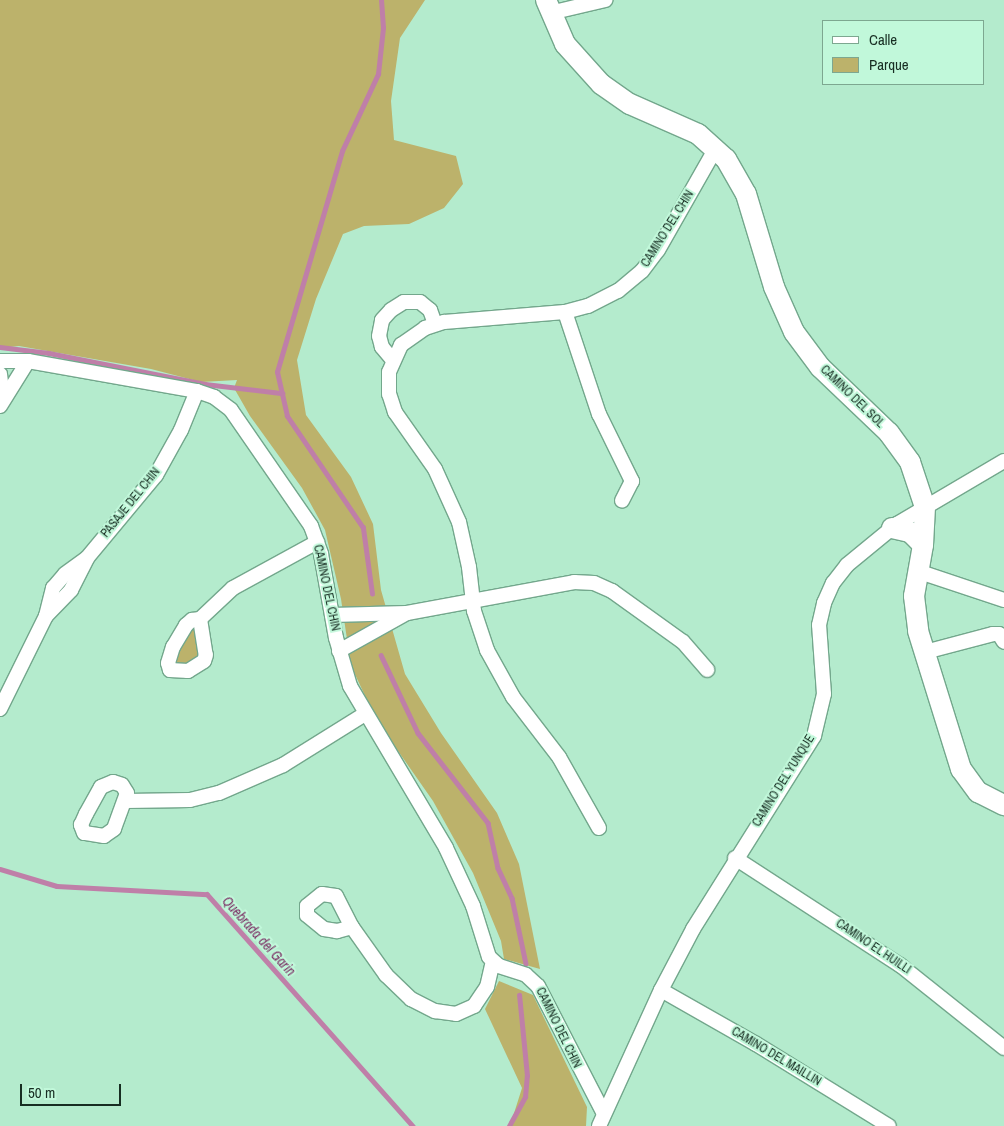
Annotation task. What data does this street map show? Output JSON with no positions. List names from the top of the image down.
{
  "streets": {
    "street": [
      "CAMINO DEL CHIN",
      "CAMINO DEL SOL",
      "PASAJE DEL CHIN",
      "CAMINO DEL YUNQUE",
      "CAMINO EL HUILLI",
      "CAMINO DEL MAILLIN"
    ]
  },
  "crossings": [
    ["CAMINO DEL CHIN", "CAMINO DEL SOL"],
    ["CAMINO DEL CHIN", "PASAJE DEL CHIN"],
    ["CAMINO DEL CHIN", "CAMINO DEL YUNQUE"],
    ["CAMINO DEL SOL", "CAMINO DEL YUNQUE"],
    ["CAMINO DEL YUNQUE", "CAMINO EL HUILLI"],
    ["CAMINO DEL YUNQUE", "CAMINO DEL MAILLIN"]
  ],
  "water": ["Quebrada del Garin"],
  "legend": ["Calle", "Parque"],
  "scale_bar": "50 m"
}
